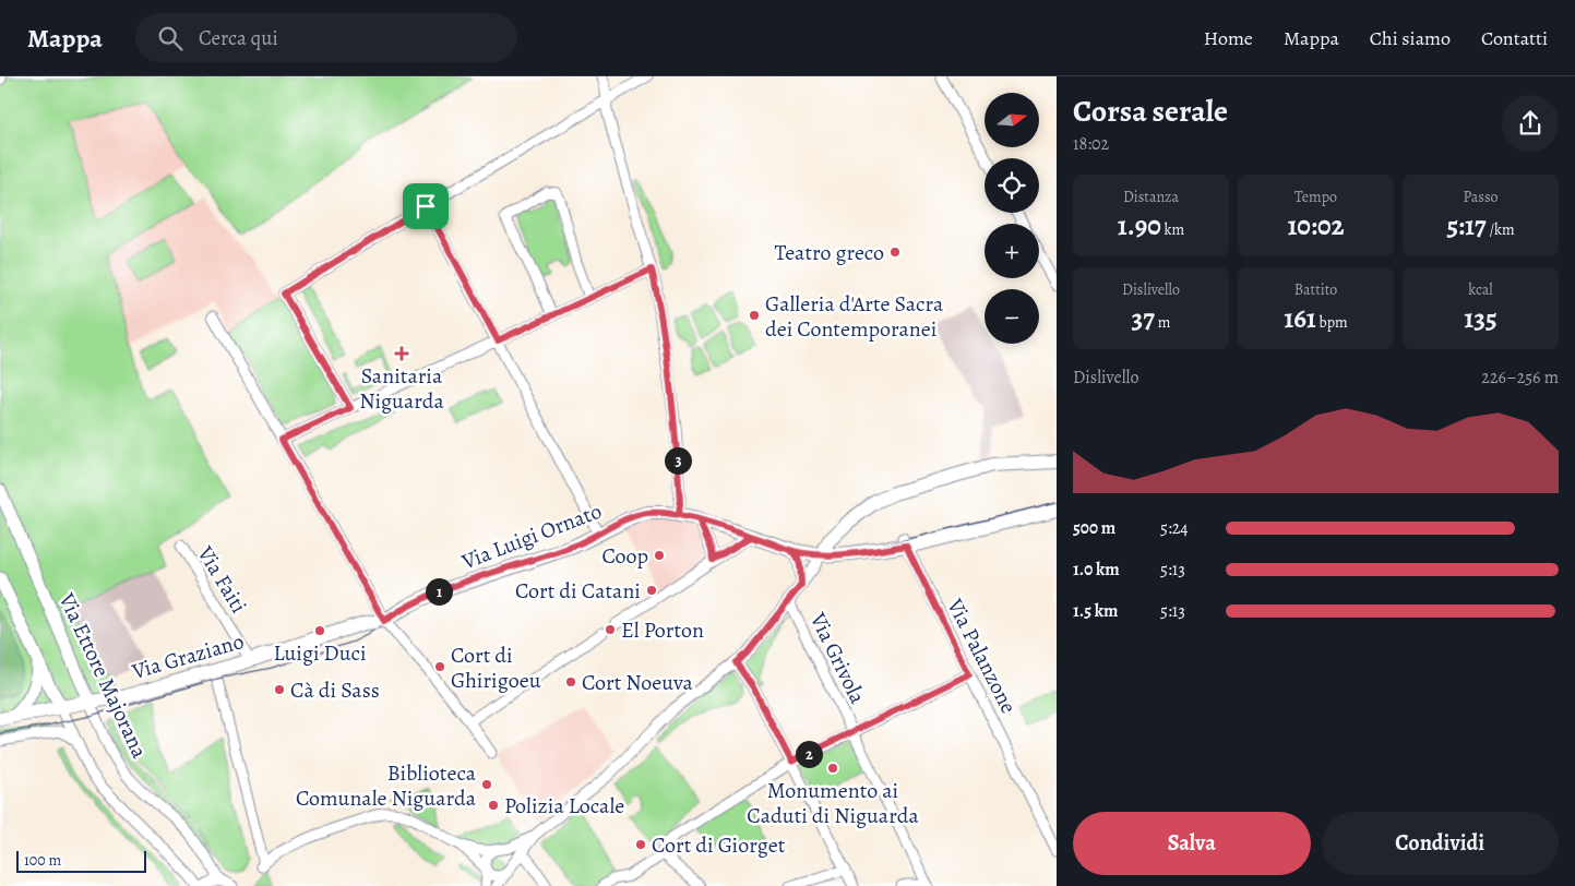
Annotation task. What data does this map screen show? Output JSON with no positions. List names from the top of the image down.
{
  "streets": {
    "main road": ["Via Luigi Ornato", "Via Graziano"],
    "street": [
      "Via Faiti",
      "Via Palanzone",
      "Via Grivola",
      "Via Ettore Majorana"
    ]
  },
  "crossings": [
    ["Via Luigi Ornato", "Via Graziano"],
    ["Via Luigi Ornato", "Via Palanzone"],
    ["Via Faiti", "Via Graziano"],
    ["Via Graziano", "Via Ettore Majorana"]
  ],
  "places": {
    "other": [
      "Teatro greco",
      "Galleria d'Arte Sacra dei Contemporanei",
      "Coop",
      "Cort di Catani",
      "El Porton",
      "Luigi Duci",
      "Cort di Ghirigoeu",
      "Cort Noeuva",
      "Cà di Sass",
      "Monumento ai Caduti di Niguarda",
      "Biblioteca Comunale Niguarda",
      "Polizia Locale",
      "Cort di Giorget"
    ],
    "health": ["Sanitaria Niguarda"]
  },
  "scale_bar": "100 m",
  "north": "right",
  "page": {
    "header": "Mappa",
    "search": "Cerca qui",
    "nav": [
      "Home",
      "Mappa",
      "Chi siamo",
      "Contatti"
    ],
    "heading": ["Corsa serale", "18:02"],
    "map_buttons": ["+", "−"],
    "stats": [
      ["Distanza", "1.90 km"],
      ["Tempo", "10:02"],
      ["Passo", "5:17 /km"],
      ["Dislivello", "37 m"],
      ["Battito", "161 bpm"],
      ["kcal", "135"]
    ],
    "chart": ["Dislivello", "226–256 m"],
    "pins": ["3", "1", "2"],
    "list": [
      {
        "name": "500 m",
        "note": "5:24"
      },
      {
        "name": "1.0 km",
        "note": "5:13"
      },
      {
        "name": "1.5 km",
        "note": "5:13"
      }
    ],
    "buttons": ["Salva", "Condividi"],
    "scale": "100 m"
  }
}
